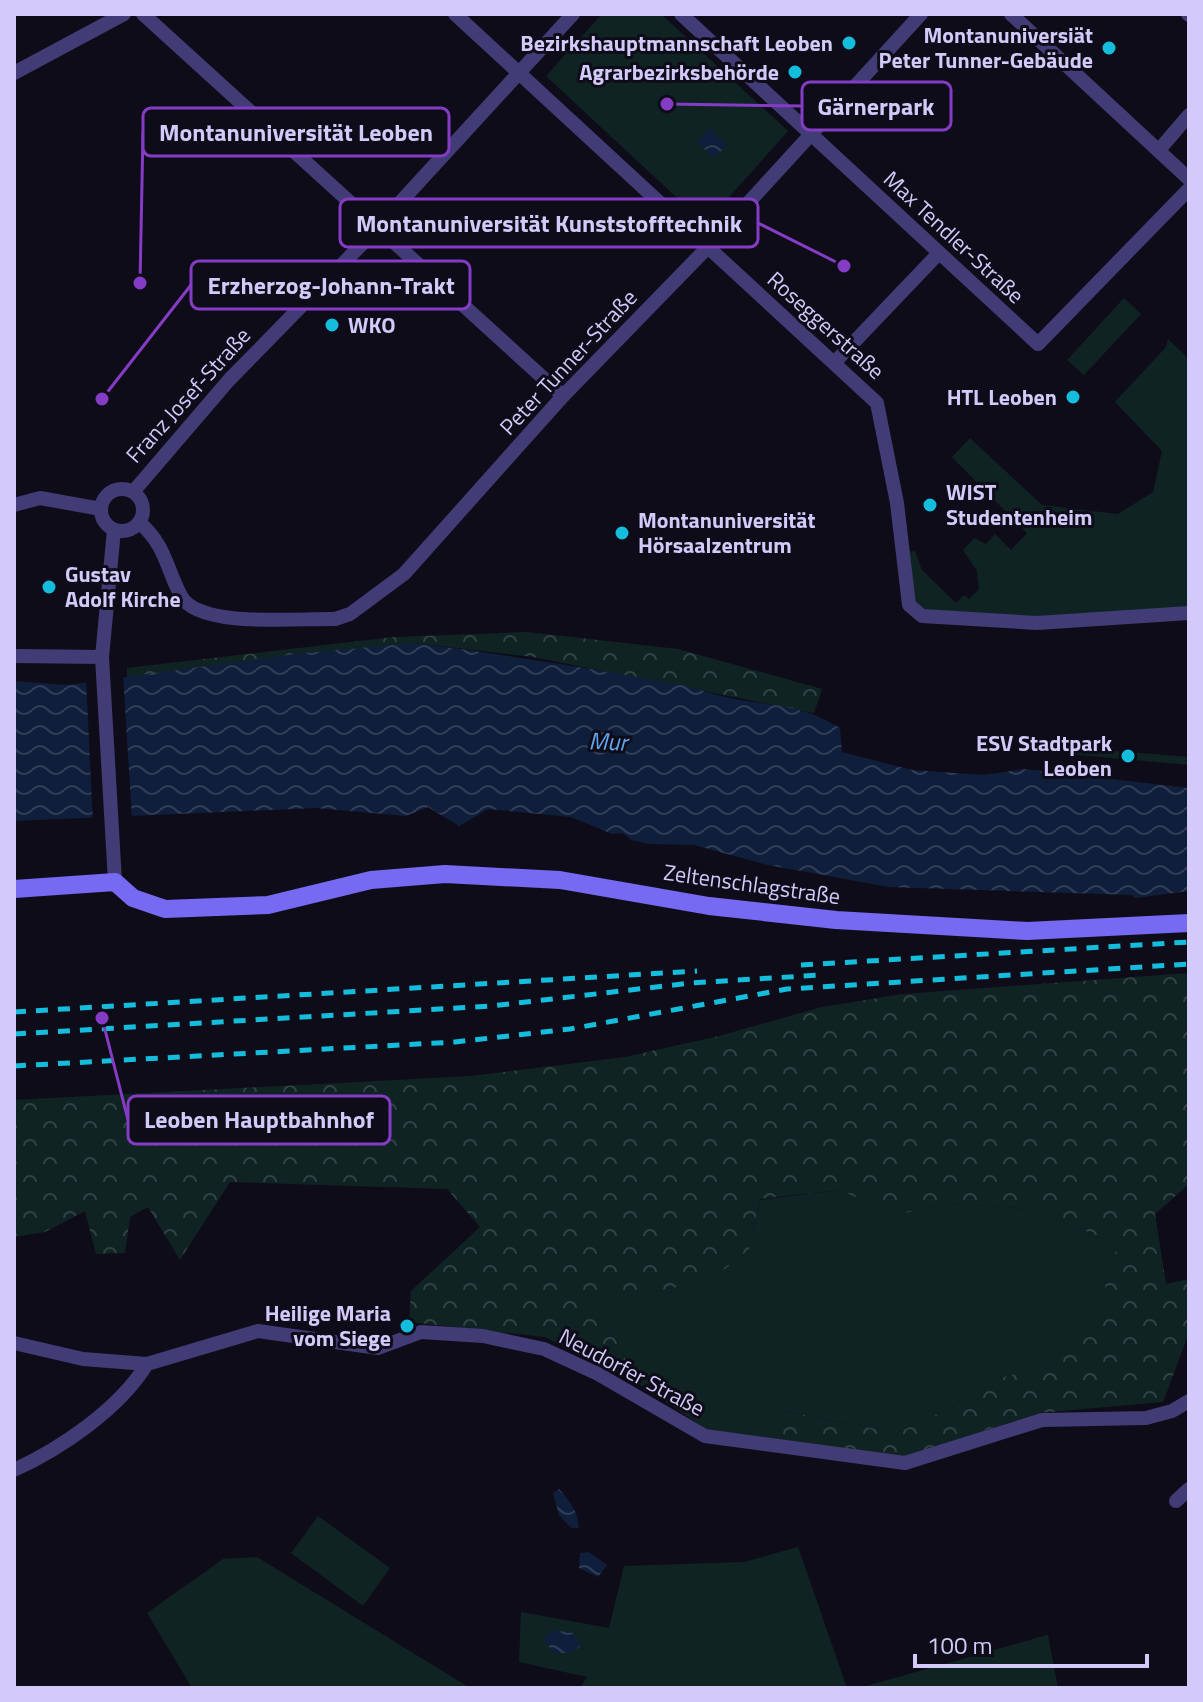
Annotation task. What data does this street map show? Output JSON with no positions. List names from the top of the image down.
{
  "streets": {
    "main road": ["Zeltenschlagstraße"],
    "street": [
      "Max Tendler-Straße",
      "Roseggerstraße",
      "Peter Tunner-Straße",
      "Franz Josef-Straße",
      "Neudorfer Straße"
    ]
  },
  "crossings": [
    ["Max Tendler-Straße", "Peter Tunner-Straße"],
    ["Roseggerstraße", "Peter Tunner-Straße"],
    ["Roseggerstraße", "Franz Josef-Straße"],
    ["Peter Tunner-Straße", "Franz Josef-Straße"]
  ],
  "water": ["Mur"],
  "places": [
    "Bezirkshauptmannschaft Leoben",
    "Montanuniversiät Peter Tunner-Gebäude",
    "Agrarbezirksbehörde",
    "Gärnerpark",
    "Montanuniversität Kunststofftechnik",
    "Montanuniversität Leoben",
    "WKO",
    "HTL Leoben",
    "Erzherzog-Johann-Trakt",
    "WIST Studentenheim",
    "Montanuniversität Hörsaalzentrum",
    "Gustav Adolf Kirche",
    "ESV Stadtpark Leoben",
    "Leoben Hauptbahnhof",
    "Heilige Maria vom Siege"
  ],
  "scale_bar": "100 m"
}
